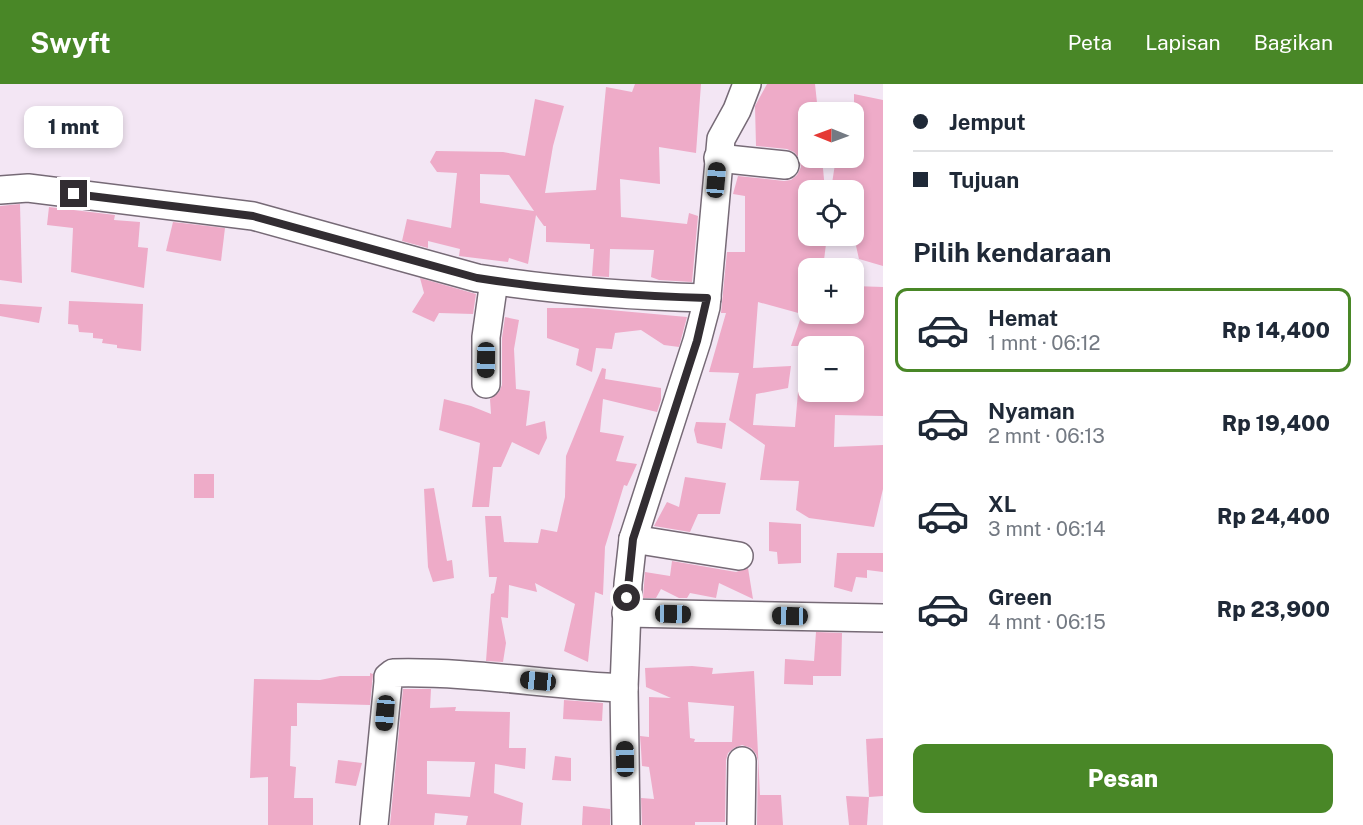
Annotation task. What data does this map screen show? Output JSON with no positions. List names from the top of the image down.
{
  "north": "left",
  "page": {
    "header": "Swyft",
    "nav": ["Peta", "Lapisan", "Bagikan"],
    "banner": ["Jemput", "Tujuan"],
    "map_buttons": ["+", "−"],
    "bubble": "1 mnt",
    "heading": "Pilih kendaraan",
    "list": [
      {
        "name": "Hemat",
        "note": "1 mnt · 06:12",
        "value": "Rp 14,400"
      },
      {
        "name": "Nyaman",
        "note": "2 mnt · 06:13",
        "value": "Rp 19,400"
      },
      {
        "name": "XL",
        "note": "3 mnt · 06:14",
        "value": "Rp 24,400"
      },
      {
        "name": "Green",
        "note": "4 mnt · 06:15",
        "value": "Rp 23,900"
      }
    ],
    "buttons": "Pesan"
  }
}
